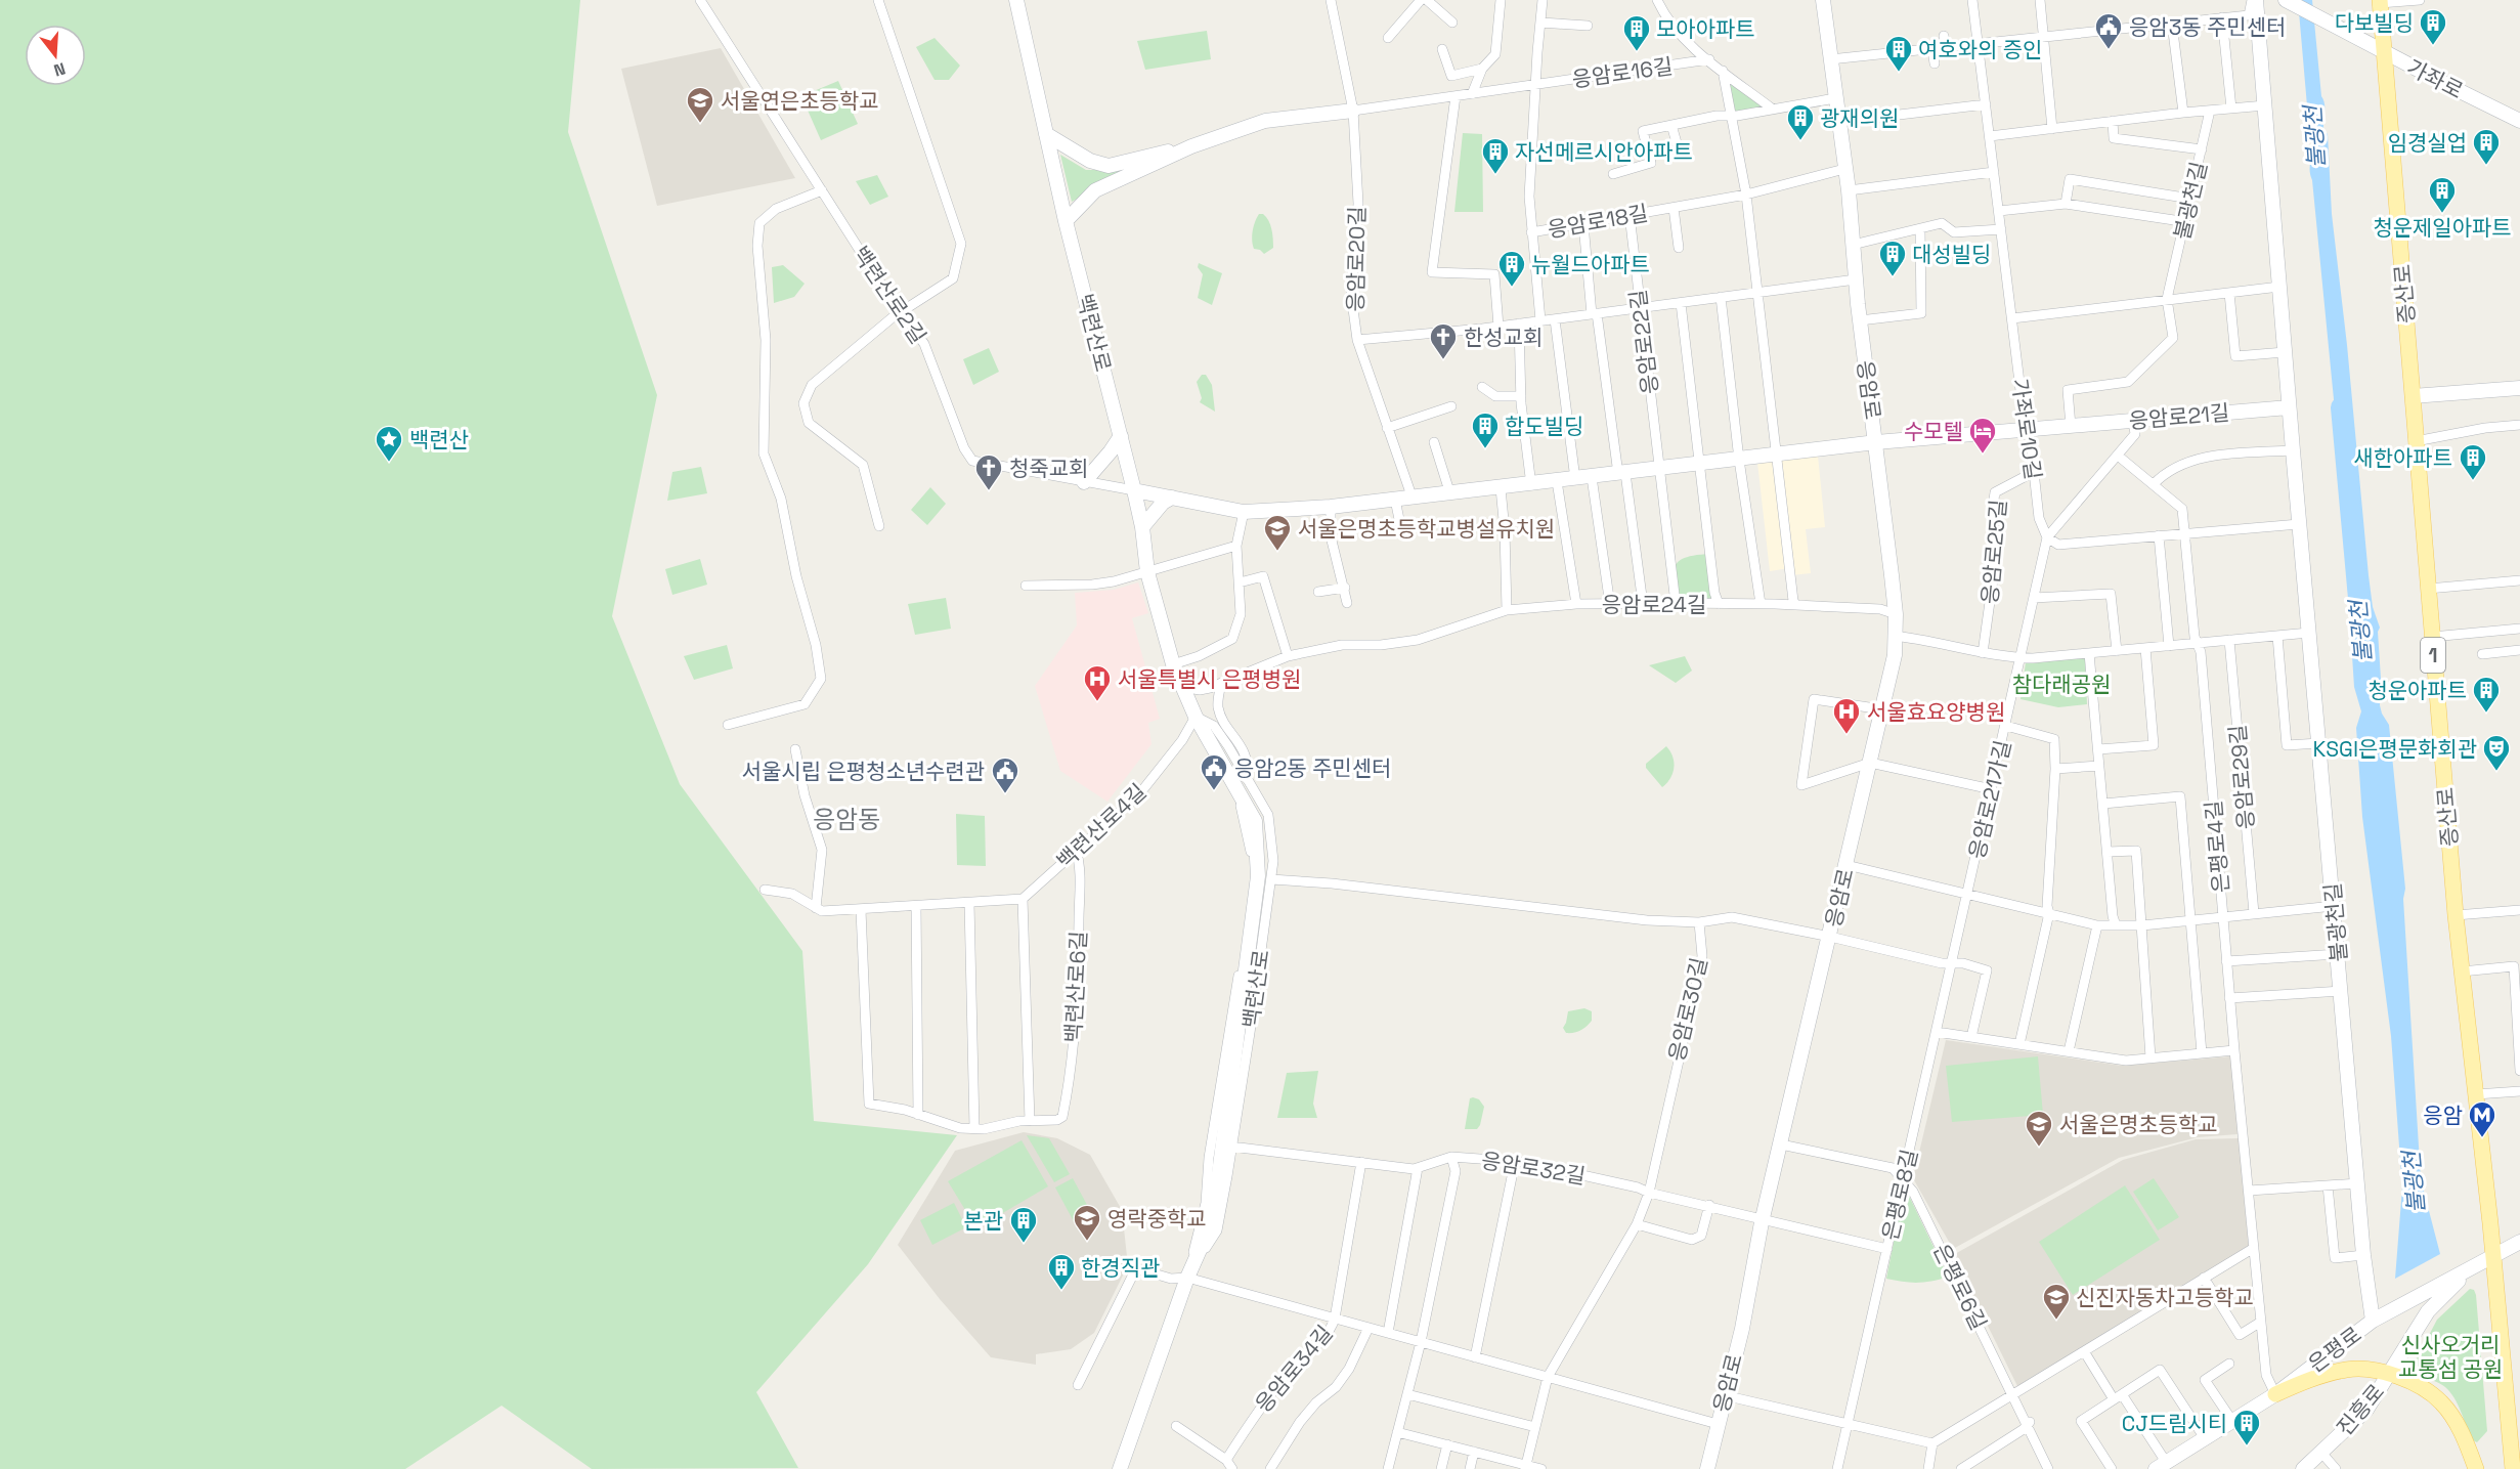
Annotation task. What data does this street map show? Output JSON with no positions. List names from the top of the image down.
{
  "streets": {
    "main road": [
      "가좌로",
      "불광천길",
      "증산로",
      "백련산로",
      "응암로",
      "응암로21길",
      "1",
      "은평로",
      "진흥로"
    ],
    "street": [
      "응암로16길",
      "응암로18길",
      "응암로20길",
      "백련산로2길",
      "응암로22길",
      "가좌로10길",
      "응암로25길",
      "응암로24길",
      "응암로29길",
      "응암로21가길",
      "백련산로4길",
      "은평로4길",
      "백련산로6길",
      "응암로30길",
      "응암로32길",
      "은평로8길",
      "은평로6길",
      "응암로34길"
    ]
  },
  "crossings": [
    ["응암로16길", "응암로18길"],
    ["응암로16길", "응암로20길"],
    ["가좌로", "증산로"],
    ["불광천길", "응암로21길"],
    ["불광천길", "은평로"],
    ["응암로18길", "응암로22길"],
    ["응암로18길", "응암로"],
    ["응암로20길", "응암로22길"],
    ["응암로20길", "응암로"],
    ["증산로", "1"],
    ["증산로", "은평로"],
    ["증산로", "진흥로"],
    ["백련산로2길", "백련산로"],
    ["백련산로", "응암로24길"],
    ["백련산로", "백련산로4길"],
    ["백련산로", "응암로32길"],
    ["백련산로", "응암로34길"],
    ["응암로22길", "응암로24길"],
    ["응암로", "응암로21길"],
    ["응암로", "응암로24길"],
    ["응암로", "응암로32길"],
    ["응암로", "응암로34길"],
    ["응암로21길", "가좌로10길"],
    ["응암로21길", "응암로21가길"],
    ["가좌로10길", "응암로25길"],
    ["가좌로10길", "응암로21가길"],
    ["1", "은평로"],
    ["1", "진흥로"],
    ["응암로21가길", "은평로8길"],
    ["백련산로4길", "백련산로6길"],
    ["은평로4길", "은평로"],
    ["응암로30길", "응암로32길"],
    ["응암로32길", "은평로8길"],
    ["응암로32길", "응암로34길"],
    ["은평로8길", "은평로6길"],
    ["은평로", "진흥로"]
  ],
  "districts": ["응암동"],
  "water": ["불광천"],
  "parks": ["참다래공원", "신사오거리 교통섬 공원"],
  "places": {
    "building": [
      "다보빌딩",
      "모아아파트",
      "여호와의 증인",
      "광재의원",
      "임경실업",
      "자선메르시안아파트",
      "청운제일아파트",
      "대성빌딩",
      "뉴월드아파트",
      "합도빌딩",
      "새한아파트",
      "청운아파트",
      "본관",
      "한경직관",
      "CJ드림시티"
    ],
    "public building": ["응암3동 주민센터", "응암2동 주민센터", "서울시립 은평청소년수련관"],
    "school or university": [
      "서울연은초등학교",
      "서울은명초등학교병설유치원",
      "서울은명초등학교",
      "영락중학교",
      "신진자동차고등학교"
    ],
    "church": ["한성교회", "청죽교회"],
    "hotel": ["수모텔"],
    "place": ["백련산"],
    "hospital": ["서울특별시 은평병원", "서울효요양병원"],
    "theatre": ["KSGI은평문화회관"],
    "metro station": ["응암"]
  },
  "north": "bottom"
}
